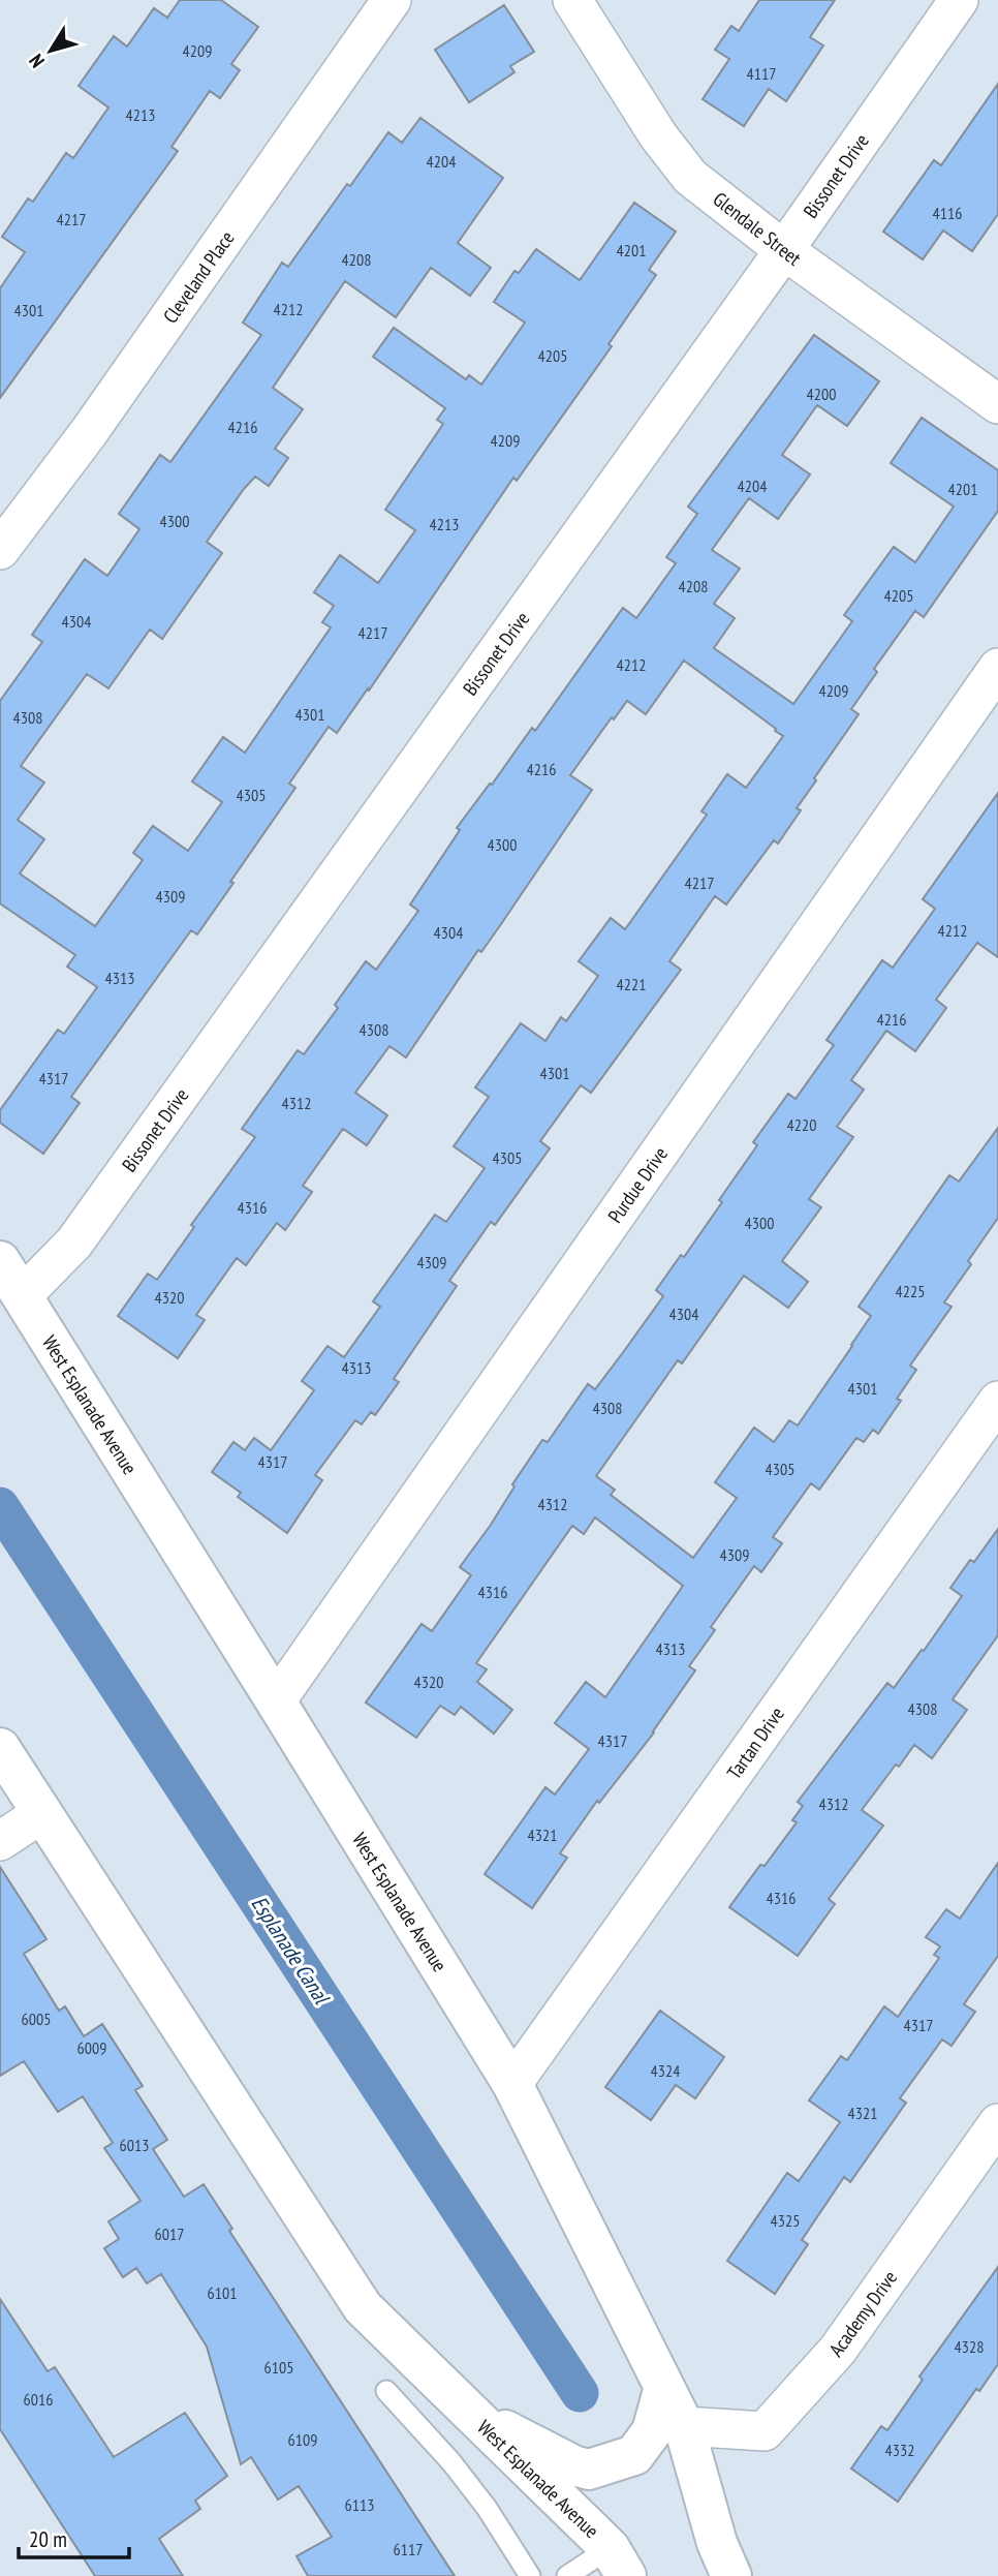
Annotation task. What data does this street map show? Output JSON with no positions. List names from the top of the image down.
{
  "streets": {
    "main road": ["West Esplanade Avenue"],
    "street": [
      "Bissonet Drive",
      "Glendale Street",
      "Cleveland Place",
      "Purdue Drive",
      "Tartan Drive",
      "Academy Drive"
    ]
  },
  "crossings": [
    ["Bissonet Drive", "Glendale Street"],
    ["Bissonet Drive", "West Esplanade Avenue"],
    ["Purdue Drive", "West Esplanade Avenue"],
    ["West Esplanade Avenue", "Tartan Drive"],
    ["West Esplanade Avenue", "Academy Drive"]
  ],
  "water": ["Esplanade Canal"],
  "house_numbers": [
    "4209",
    "4117",
    "4213",
    "4204",
    "4116",
    "4217",
    "4201",
    "4208",
    "4212",
    "4301",
    "4205",
    "4200",
    "4216",
    "4209",
    "4204",
    "4201",
    "4300",
    "4213",
    "4208",
    "4205",
    "4304",
    "4217",
    "4212",
    "4209",
    "4301",
    "4308",
    "4216",
    "4305",
    "4300",
    "4217",
    "4309",
    "4212",
    "4304",
    "4313",
    "4221",
    "4216",
    "4308",
    "4301",
    "4317",
    "4312",
    "4220",
    "4305",
    "4316",
    "4300",
    "4309",
    "4225",
    "4320",
    "4304",
    "4313",
    "4301",
    "4308",
    "4317",
    "4305",
    "4312",
    "4309",
    "4316",
    "4313",
    "4320",
    "4308",
    "4317",
    "4312",
    "4321",
    "4316",
    "6005",
    "4317",
    "6009",
    "4324",
    "4321",
    "6013",
    "4325",
    "6017",
    "6101",
    "4328",
    "6105",
    "6016",
    "6109",
    "4332",
    "6113",
    "6117"
  ],
  "scale_bar": "20 m",
  "north": "bottom left"
}
